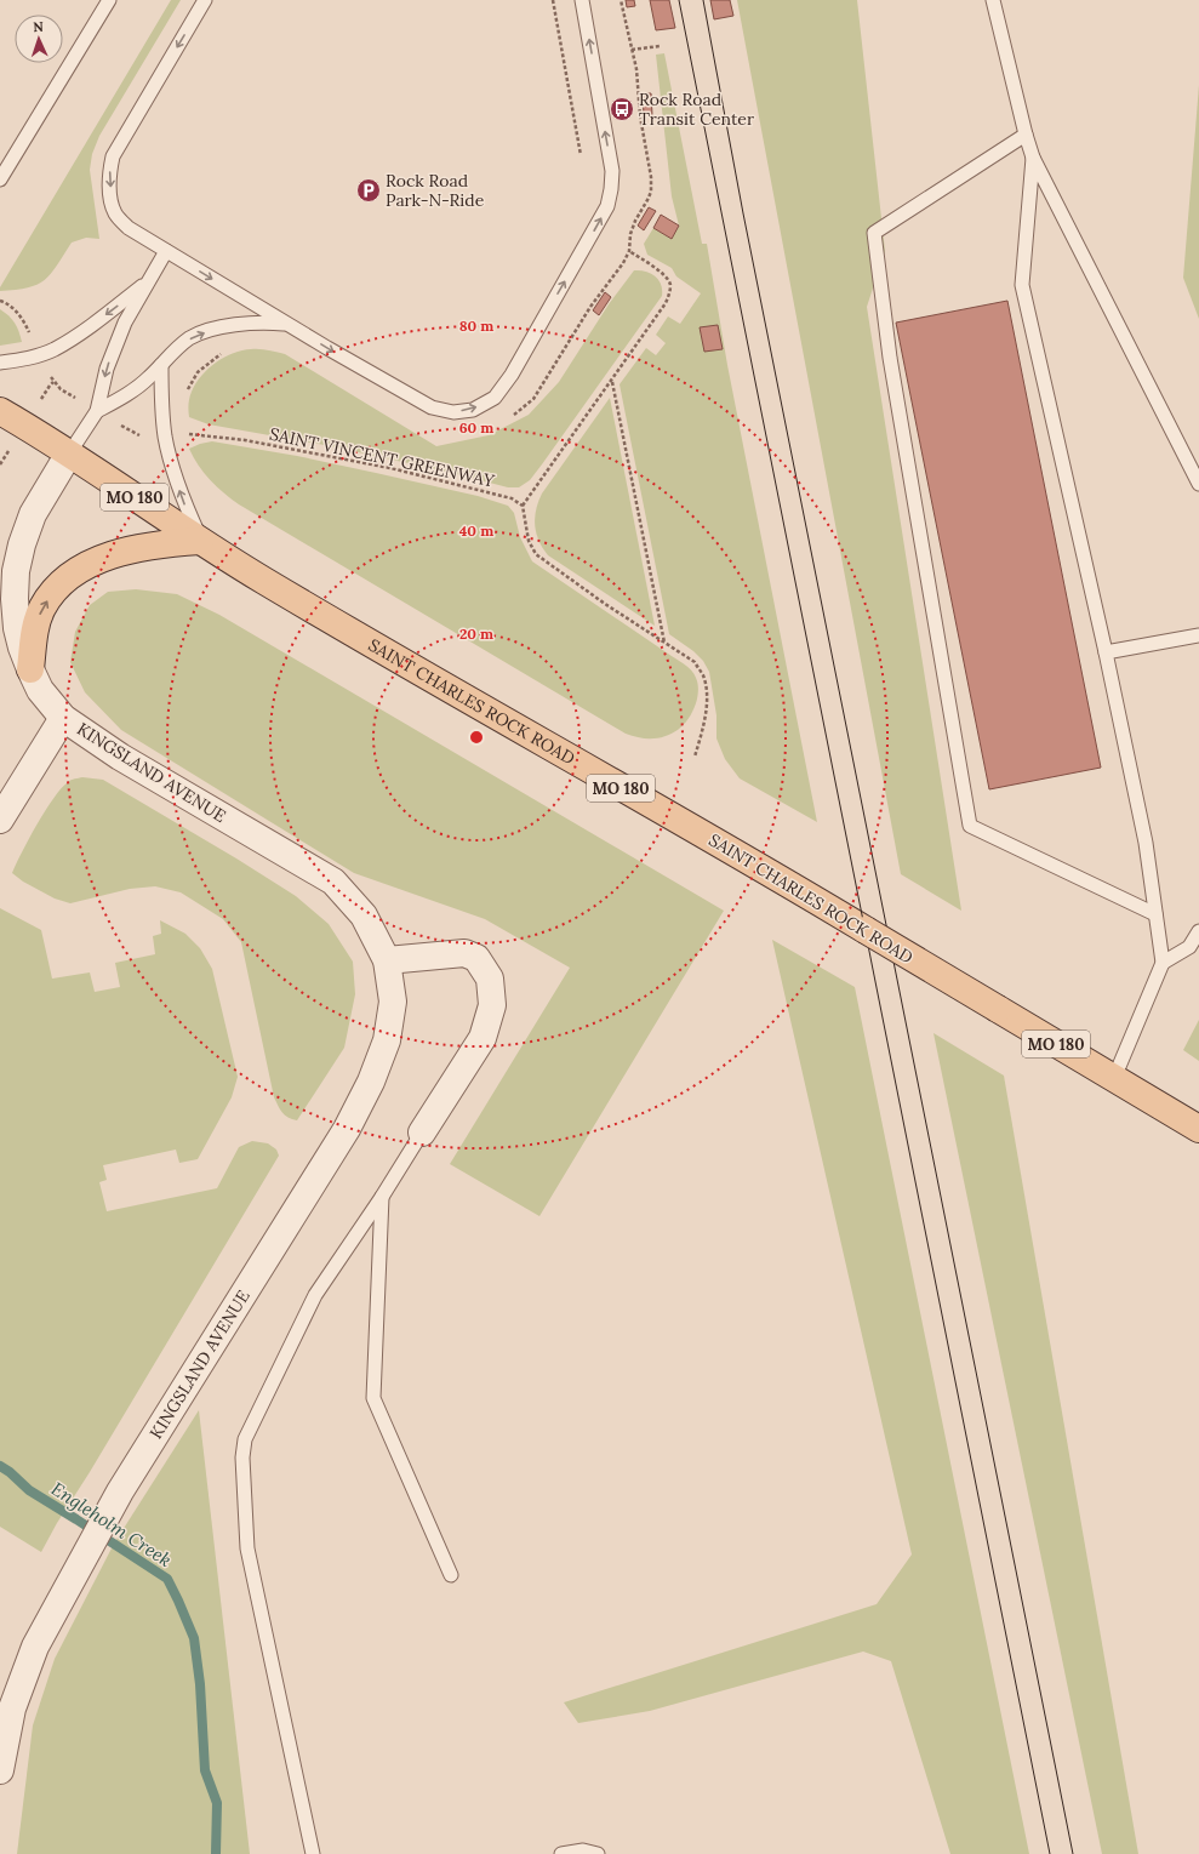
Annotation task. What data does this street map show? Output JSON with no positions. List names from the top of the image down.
{
  "streets": {
    "main road": ["MO 180", "SAINT CHARLES ROCK ROAD"],
    "street": ["KINGSLAND AVENUE"],
    "path": ["SAINT VINCENT GREENWAY"]
  },
  "crossings": [
    ["SAINT CHARLES ROCK ROAD", "KINGSLAND AVENUE"]
  ],
  "water": ["Engleholm Creek"],
  "places": {
    "bus stop": ["Rock Road Transit Center"],
    "parking": ["Rock Road Park-N-Ride"]
  },
  "north": "top",
  "rings": [
    "80 m",
    "60 m",
    "40 m",
    "20 m"
  ]
}
